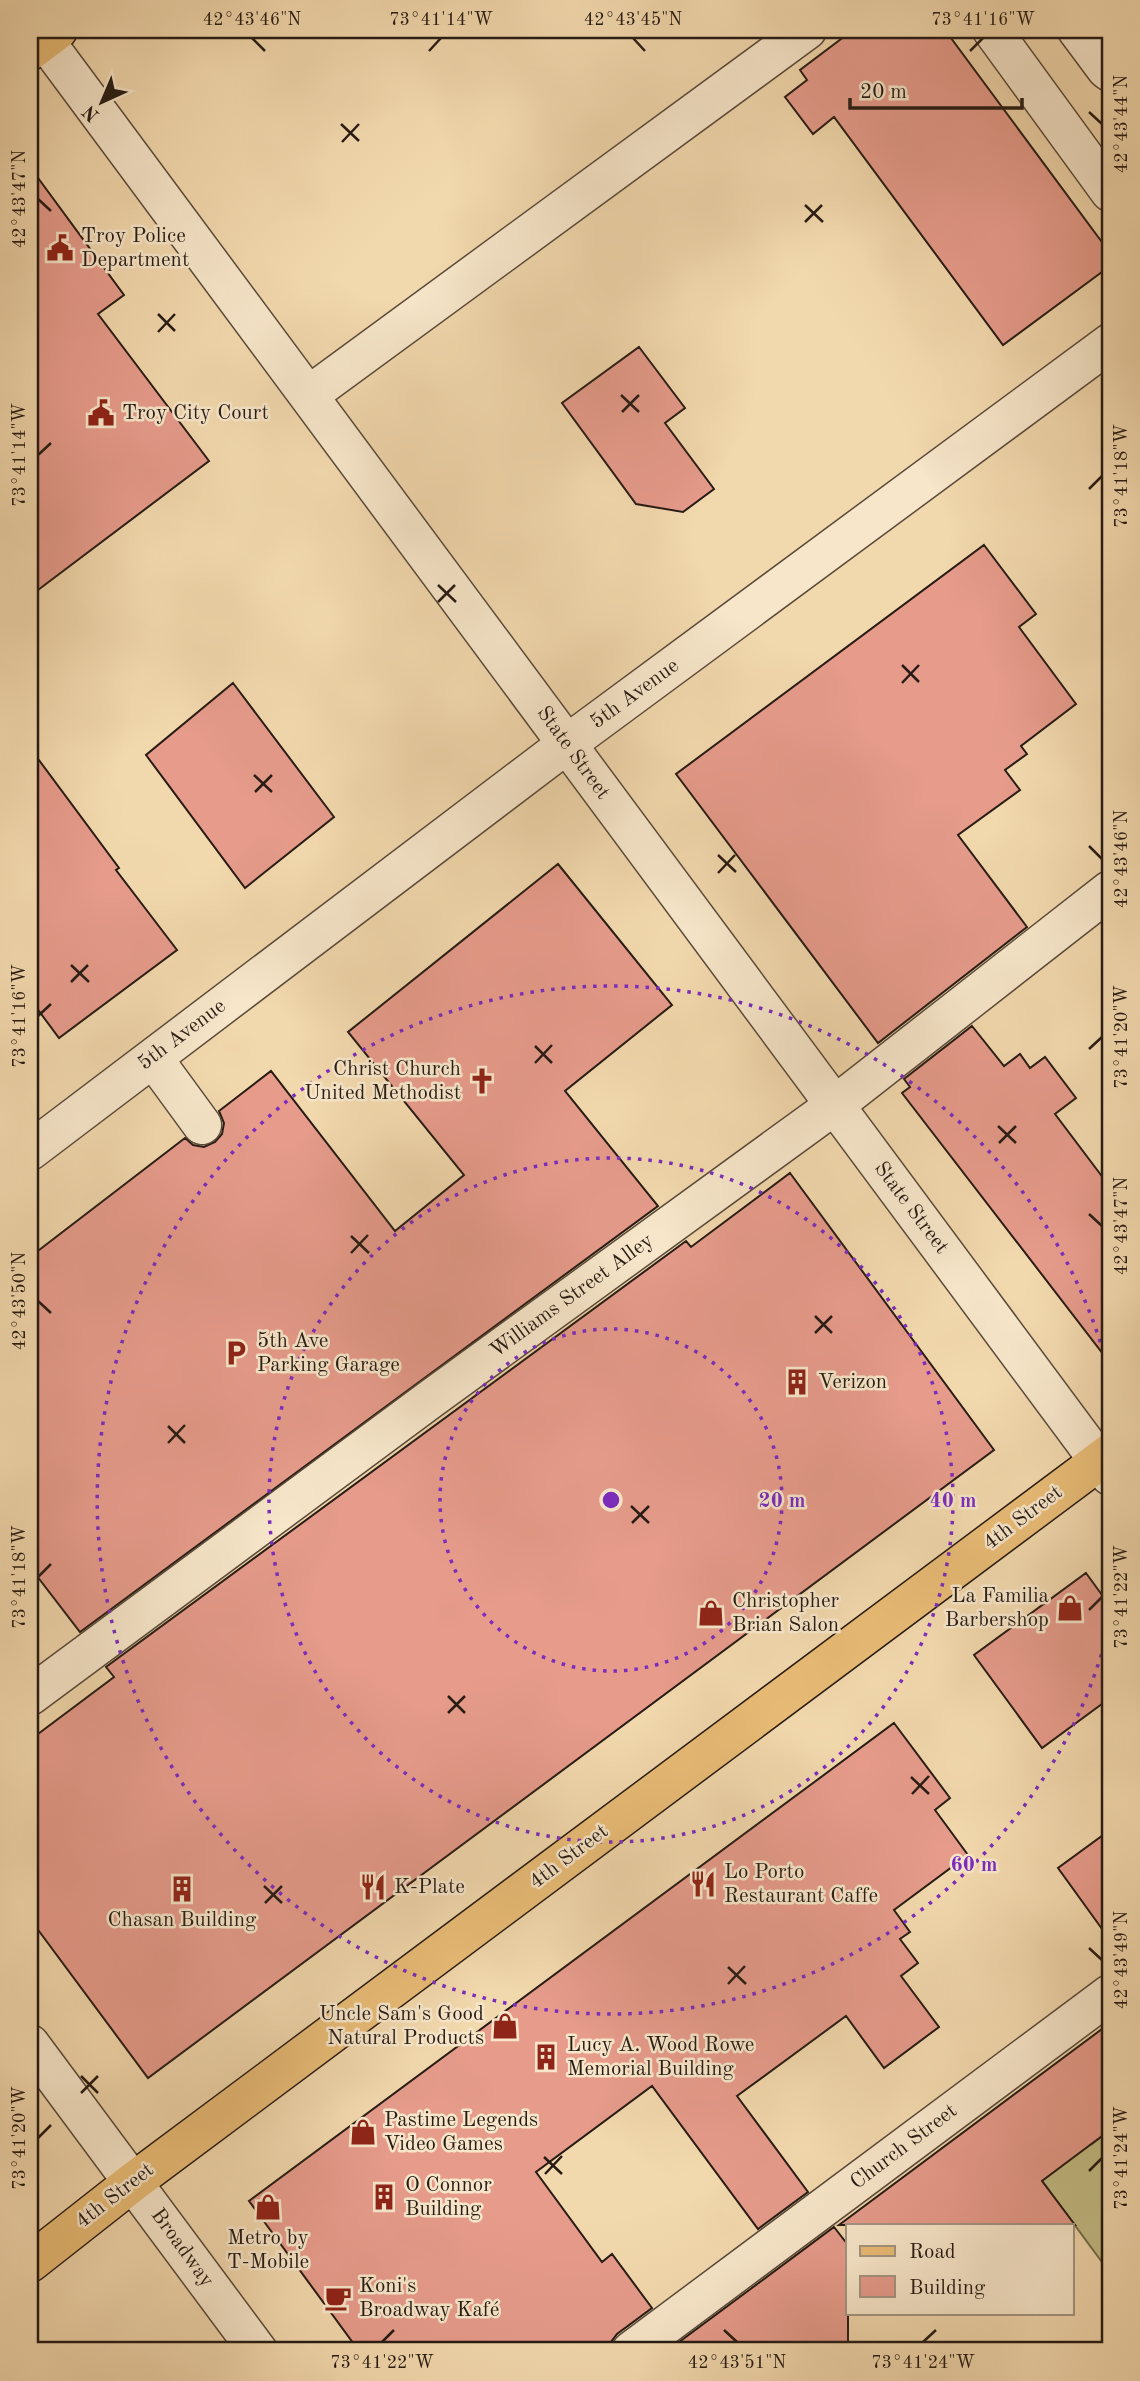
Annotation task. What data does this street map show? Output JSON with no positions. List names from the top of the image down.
{
  "streets": {
    "main road": ["4th Street"],
    "street": [
      "5th Avenue",
      "State Street",
      "Williams Street Alley",
      "Church Street",
      "Broadway"
    ]
  },
  "crossings": [
    ["5th Avenue", "State Street"],
    ["State Street", "Williams Street Alley"],
    ["State Street", "4th Street"],
    ["4th Street", "Broadway"]
  ],
  "places": {
    "public building": ["Troy Police Department", "Troy City Court"],
    "church": ["Christ Church United Methodist"],
    "parking": ["5th Ave Parking Garage"],
    "building": [
      "Verizon",
      "Chasan Building",
      "Lucy A. Wood Rowe Memorial Building",
      "O Connor Building"
    ],
    "shop": [
      "La Familia Barbershop",
      "Christopher Brian Salon",
      "Uncle Sam's Good Natural Products",
      "Pastime Legends Video Games",
      "Metro by T-Mobile"
    ],
    "restaurant": ["Lo Porto Restaurant Caffe", "K-Plate"],
    "cafe": ["Koni's Broadway Kafé"]
  },
  "legend": ["Road", "Building"],
  "scale_bar": "20 m",
  "north": "bottom left",
  "coordinates": [
    "42°43'46\"N",
    "73°41'14\"W",
    "42°43'45\"N",
    "73°41'16\"W",
    "42°43'44\"N",
    "42°43'47\"N",
    "73°41'18\"W",
    "73°41'20\"W",
    "42°43'50\"N",
    "73°41'22\"W",
    "42°43'49\"N",
    "73°41'24\"W",
    "42°43'51\"N"
  ],
  "rings": ["20 m", "40 m", "60 m"]
}
